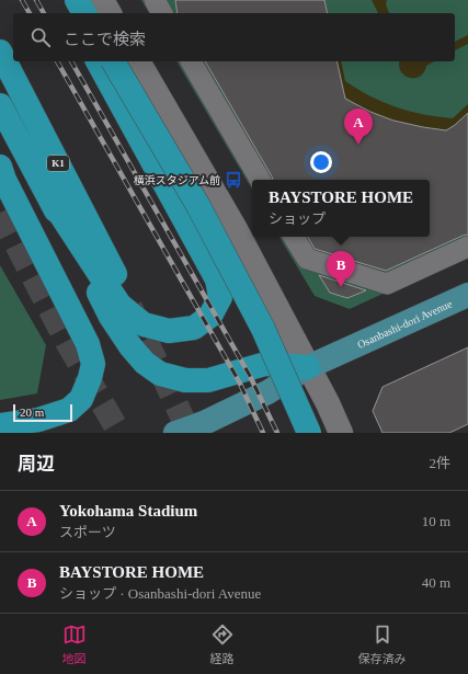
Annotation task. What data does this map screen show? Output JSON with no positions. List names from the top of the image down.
{
  "streets": {
    "highway": ["K1"],
    "main road": ["Osanbashi-dori Avenue"]
  },
  "places": {
    "bus stop": ["横浜スタジアム前"]
  },
  "scale_bar": "20 m",
  "page": {
    "search": "ここで検索",
    "pins": ["A", "B"],
    "popup": ["BAYSTORE HOME", "ショップ"],
    "scale": "20 m",
    "heading": ["周辺", "2件"],
    "list": [
      {
        "mark": "A",
        "name": "Yokohama Stadium",
        "note": "スポーツ",
        "value": "10 m"
      },
      {
        "mark": "B",
        "name": "BAYSTORE HOME",
        "note": "ショップ · Osanbashi-dori Avenue",
        "value": "40 m"
      }
    ],
    "nav": ["地図", "経路", "保存済み"]
  }
}
